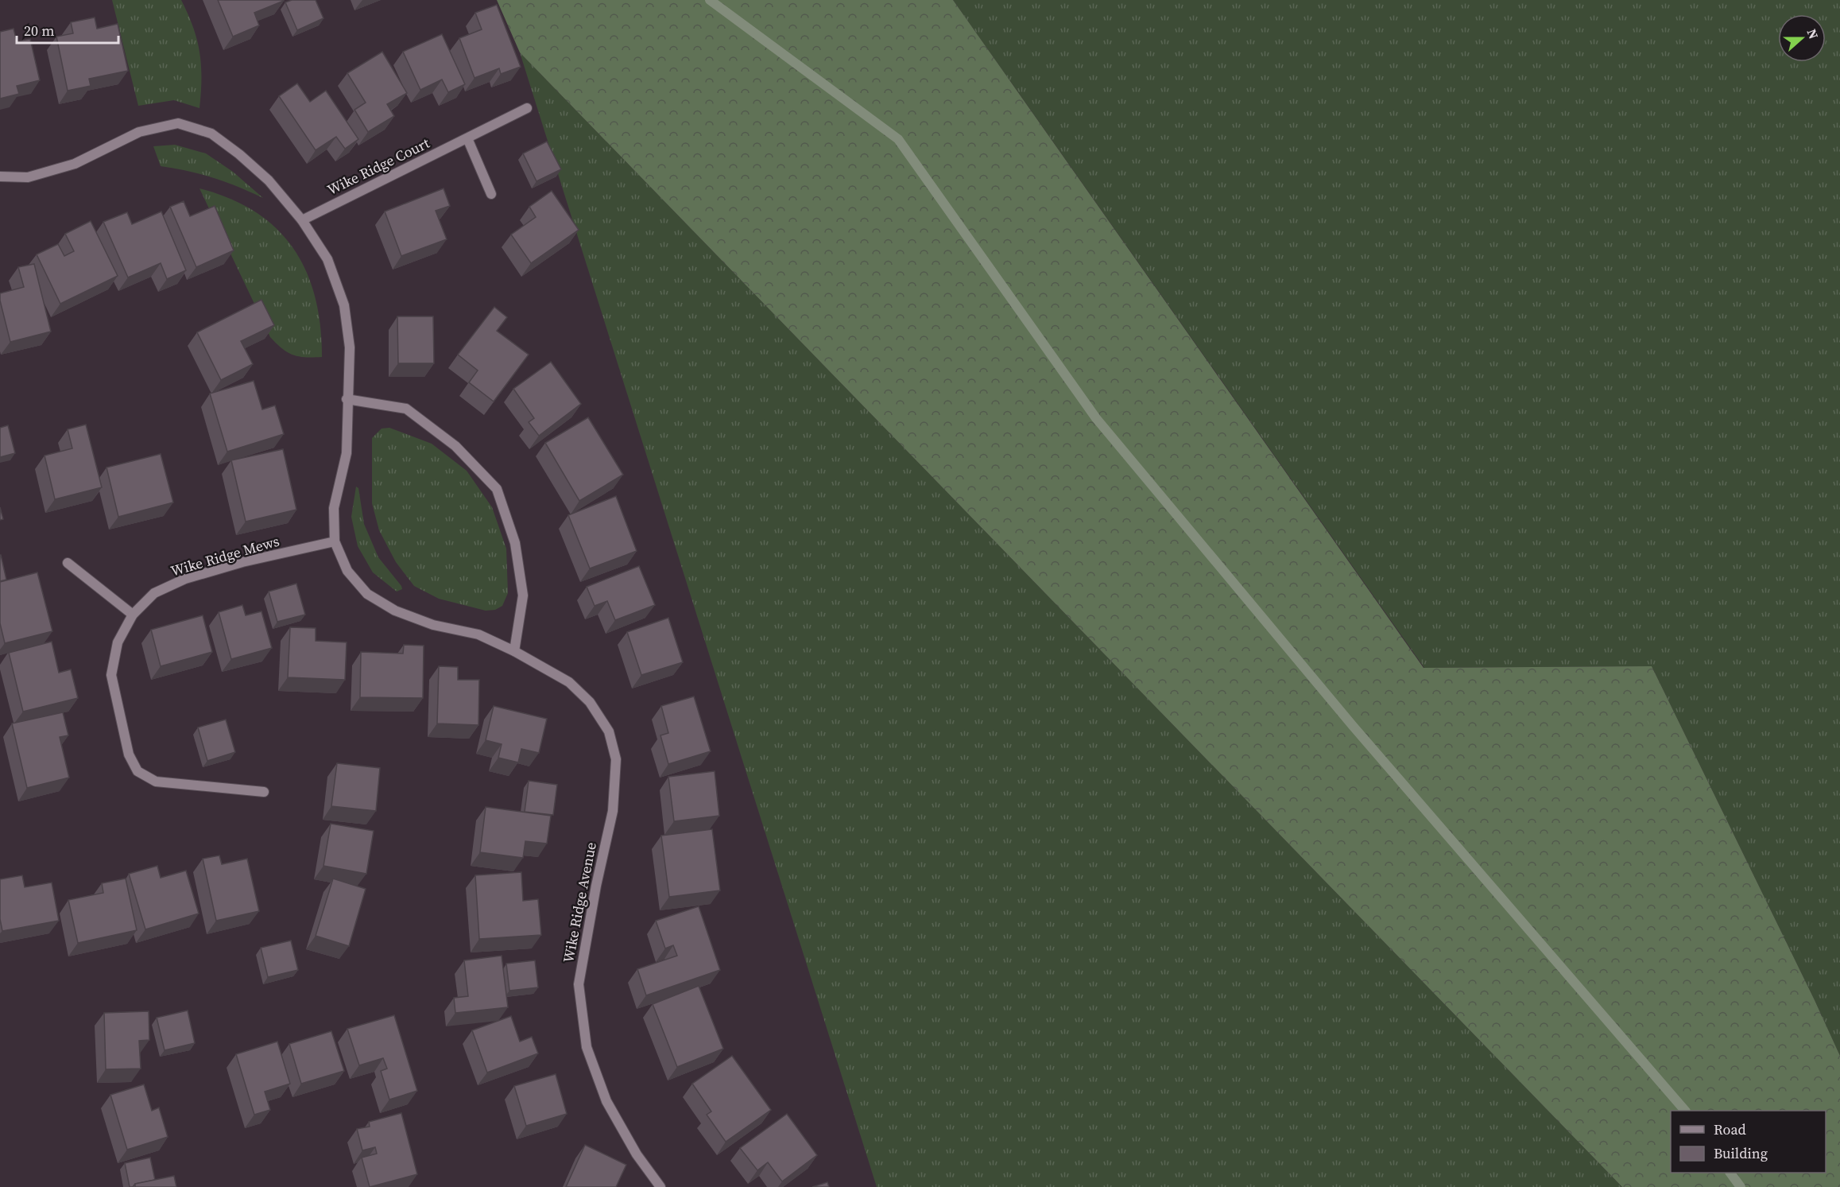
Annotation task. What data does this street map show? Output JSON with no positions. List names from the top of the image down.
{
  "streets": {
    "street": ["Wike Ridge Court", "Wike Ridge Mews", "Wike Ridge Avenue"]
  },
  "crossings": [
    ["Wike Ridge Court", "Wike Ridge Avenue"],
    ["Wike Ridge Mews", "Wike Ridge Avenue"]
  ],
  "legend": ["Road", "Building"],
  "scale_bar": "20 m",
  "north": "right"
}
